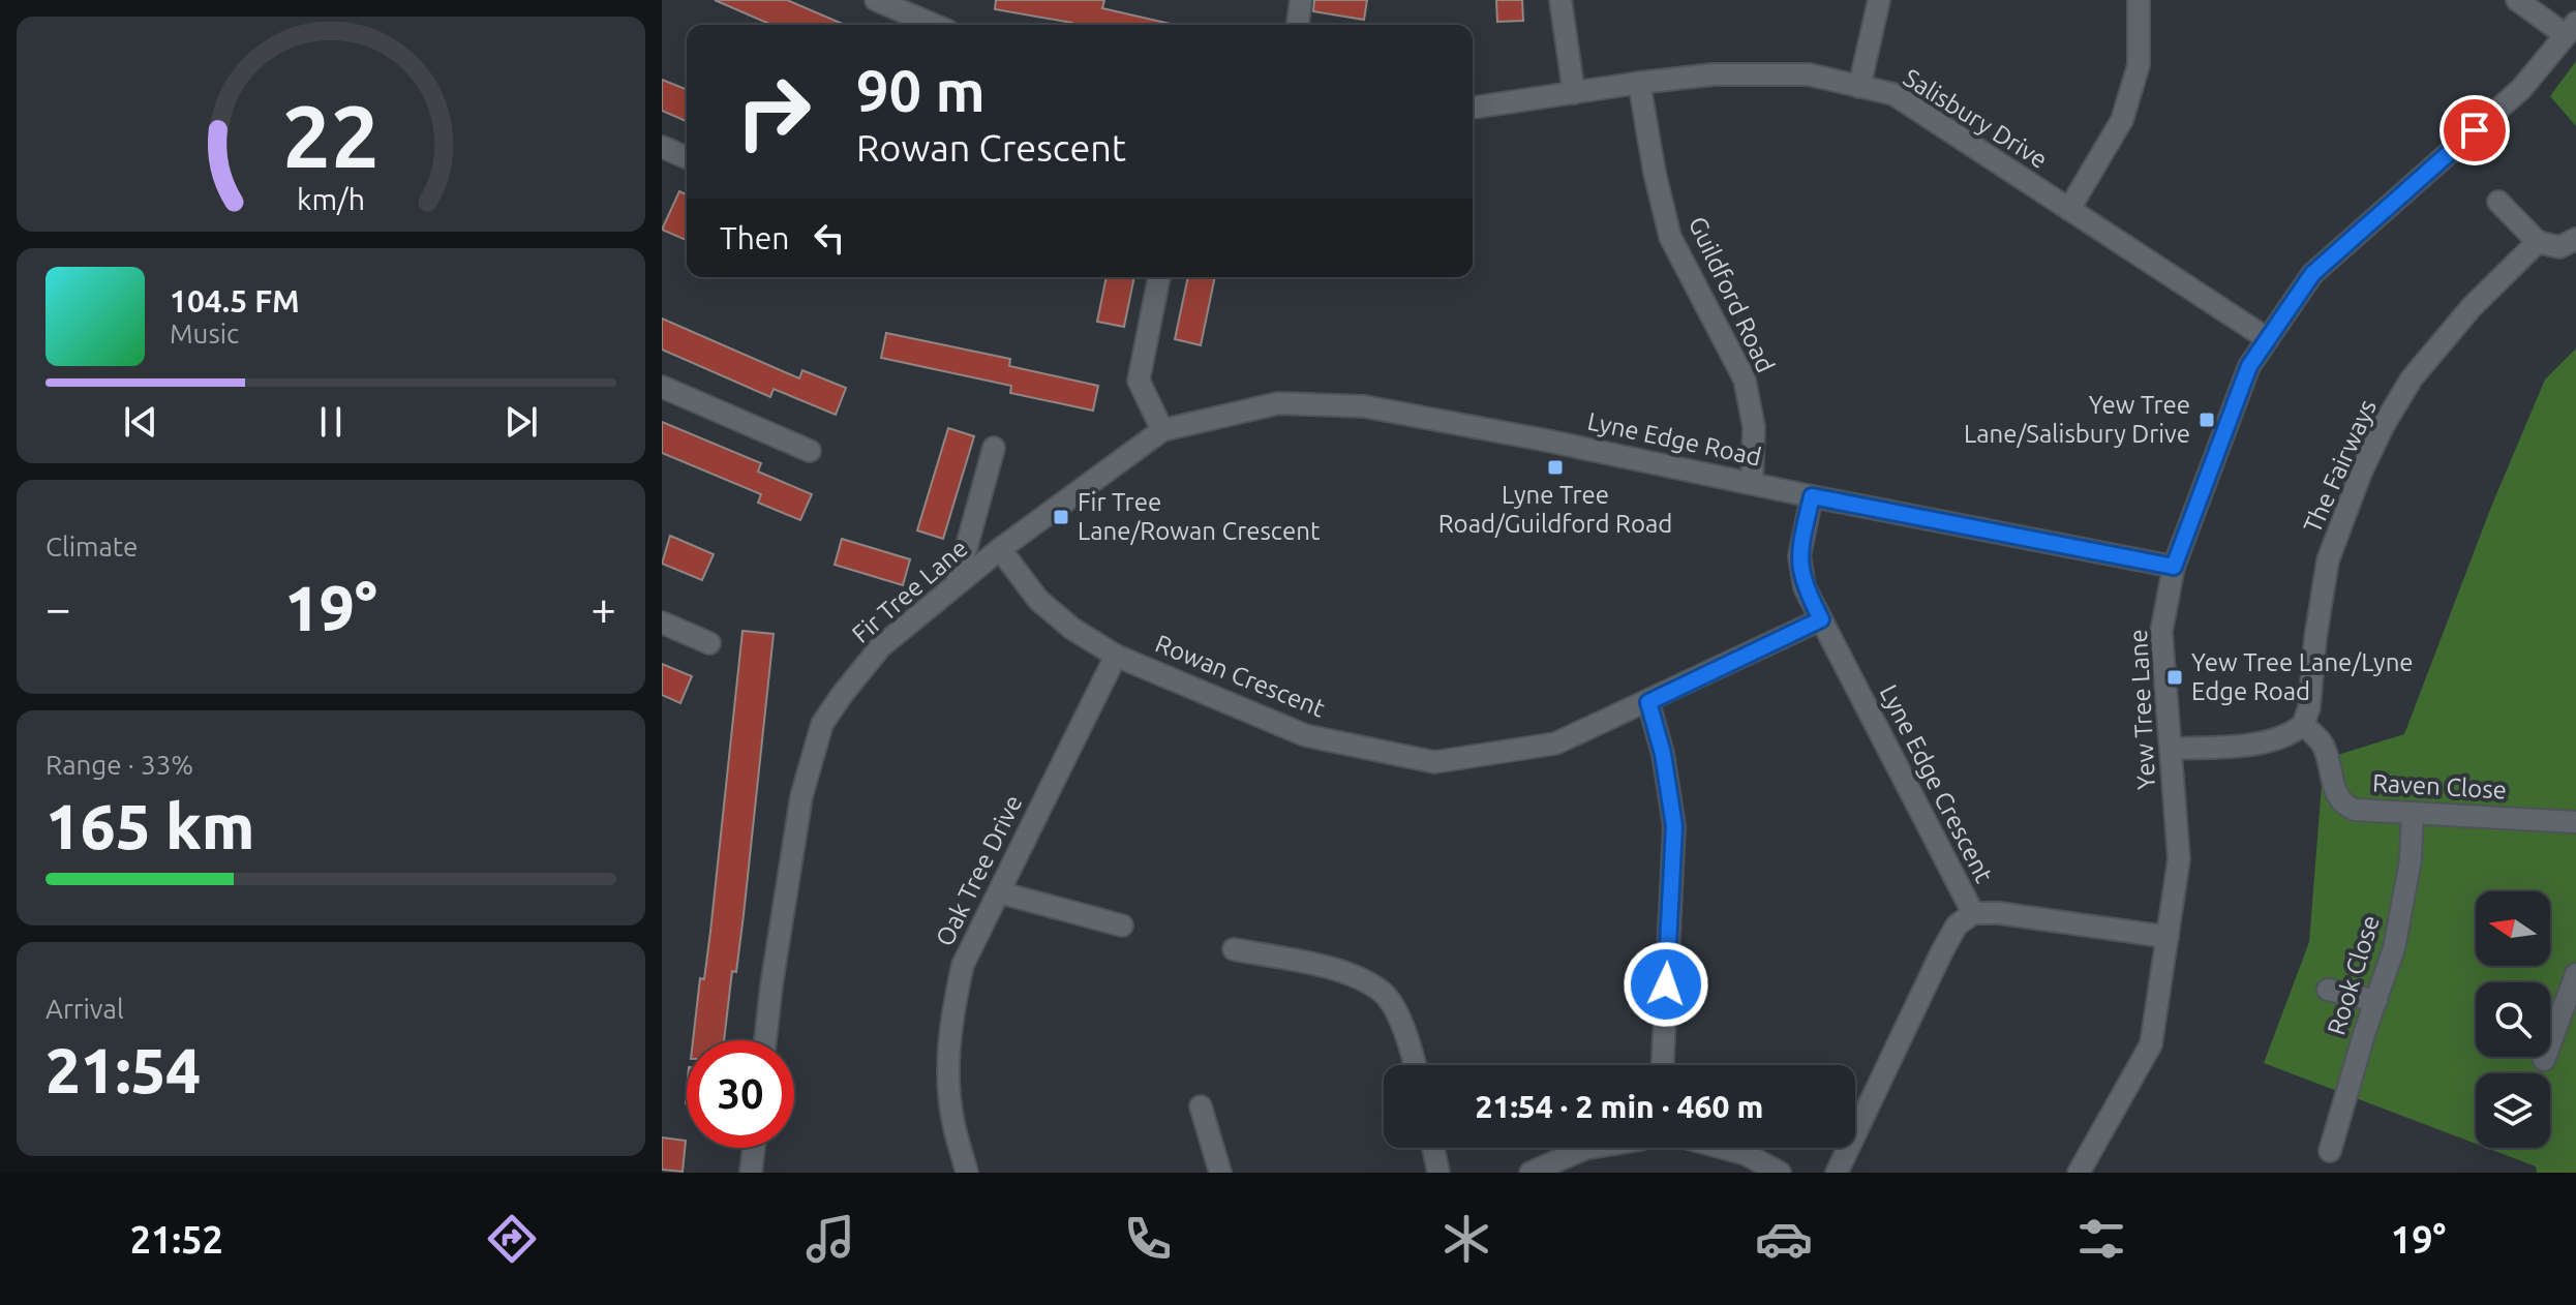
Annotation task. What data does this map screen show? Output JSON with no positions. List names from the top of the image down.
{
  "streets": {
    "street": [
      "Salisbury Drive",
      "Guildford Road",
      "Lyne Edge Road",
      "The Fairways",
      "Fir Tree Lane",
      "Rowan Crescent",
      "Yew Tree Lane",
      "Lyne Edge Crescent",
      "Raven Close",
      "Oak Tree Drive",
      "Rook Close"
    ]
  },
  "crossings": [
    ["Salisbury Drive", "Guildford Road"],
    ["Salisbury Drive", "Yew Tree Lane"],
    ["Guildford Road", "Lyne Edge Road"],
    ["Lyne Edge Road", "Fir Tree Lane"],
    ["Lyne Edge Road", "Yew Tree Lane"],
    ["Lyne Edge Road", "Lyne Edge Crescent"],
    ["The Fairways", "Raven Close"],
    ["Fir Tree Lane", "Rowan Crescent"],
    ["Rowan Crescent", "Lyne Edge Crescent"],
    ["Rowan Crescent", "Oak Tree Drive"],
    ["Yew Tree Lane", "Lyne Edge Crescent"],
    ["Raven Close", "Rook Close"]
  ],
  "places": {
    "transit": [
      "Yew Tree Lane/Salisbury Drive",
      "Lyne Tree Road/Guildford Road",
      "Fir Tree Lane/Rowan Crescent",
      "Yew Tree Lane/Lyne Edge Road"
    ]
  },
  "north": "left",
  "page": {
    "turn": ["90 m", "Rowan Crescent"],
    "then": "Then",
    "song": ["104.5 FM", "Music"],
    "tile": [
      "Climate",
      ["Range · 33%", "165 km"],
      ["Arrival", "21:54"]
    ],
    "heat": ["−", "19°", "+"],
    "limit": "30",
    "trip": "21:54 · 2 min · 460 m",
    "tabs": ["21:52", "19°"],
    "gauge": ["22", "km/h"]
  }
}
